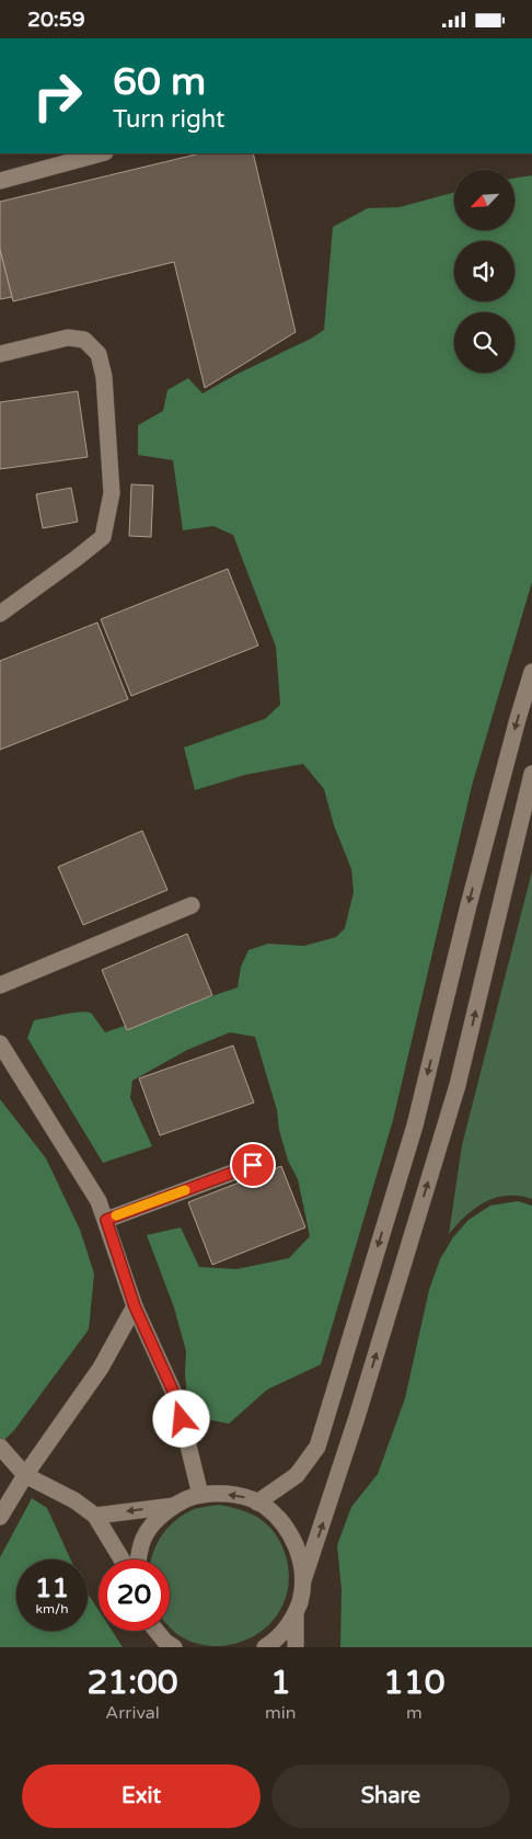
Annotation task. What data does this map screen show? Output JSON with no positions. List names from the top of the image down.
{
  "north": "bottom left",
  "page": {
    "status": "20:59",
    "turn": ["60 m", "Turn right"],
    "speed": "11 km/h",
    "limit": "20",
    "eta": [
      "21:00",
      "Arrival",
      "1",
      "min",
      "110",
      "m"
    ],
    "buttons": ["Exit", "Share"]
  }
}
